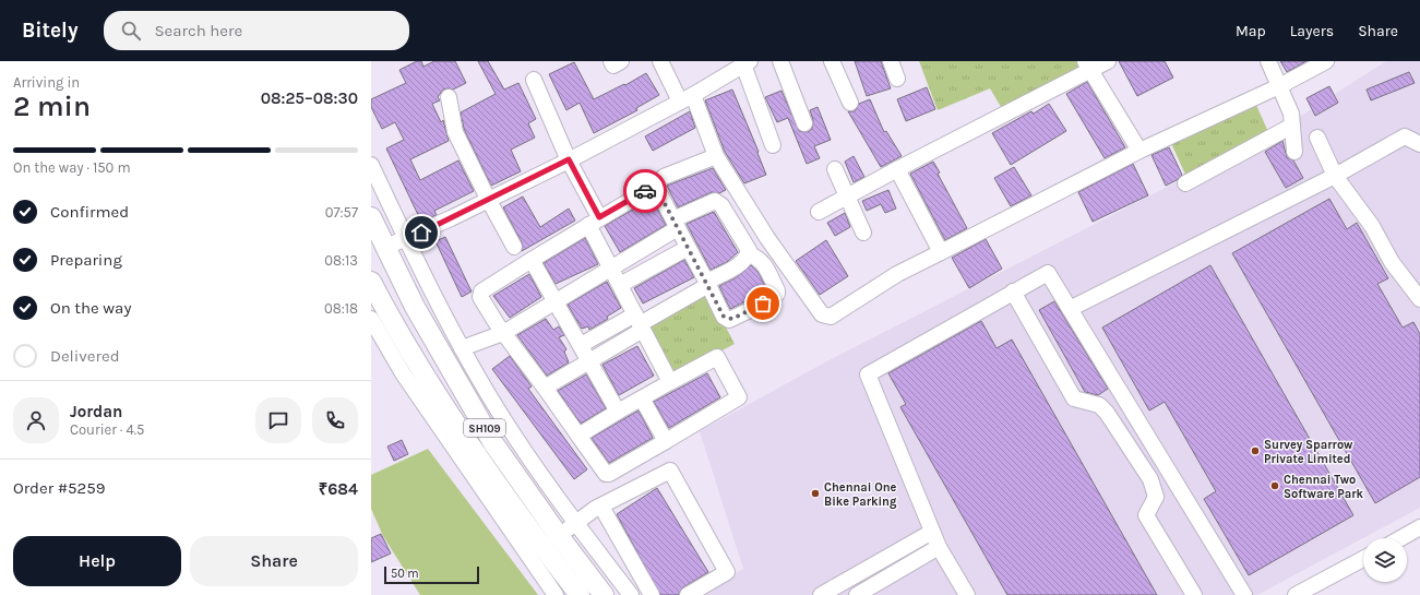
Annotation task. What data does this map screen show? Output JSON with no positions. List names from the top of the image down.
{
  "streets": {
    "main road": ["SH109"]
  },
  "places": ["Survey Sparrow Private Limited", "Chennai Two Software Park", "Chennai One Bike Parking"],
  "scale_bar": "50 m",
  "page": {
    "header": "Bitely",
    "search": "Search here",
    "nav": ["Map", "Layers", "Share"],
    "heading": ["2 min", "Arriving in", "08:25–08:30"],
    "panel": [
      "Jordan",
      "Courier · 4.5",
      "Order #5259",
      "₹684"
    ],
    "bar": "On the way · 150 m",
    "list": [
      ["Confirmed", "07:57"],
      ["Preparing", "08:13"],
      ["On the way", "08:18"],
      "Delivered"
    ],
    "buttons": ["Help", "Share"],
    "scale": "50 m"
  }
}
